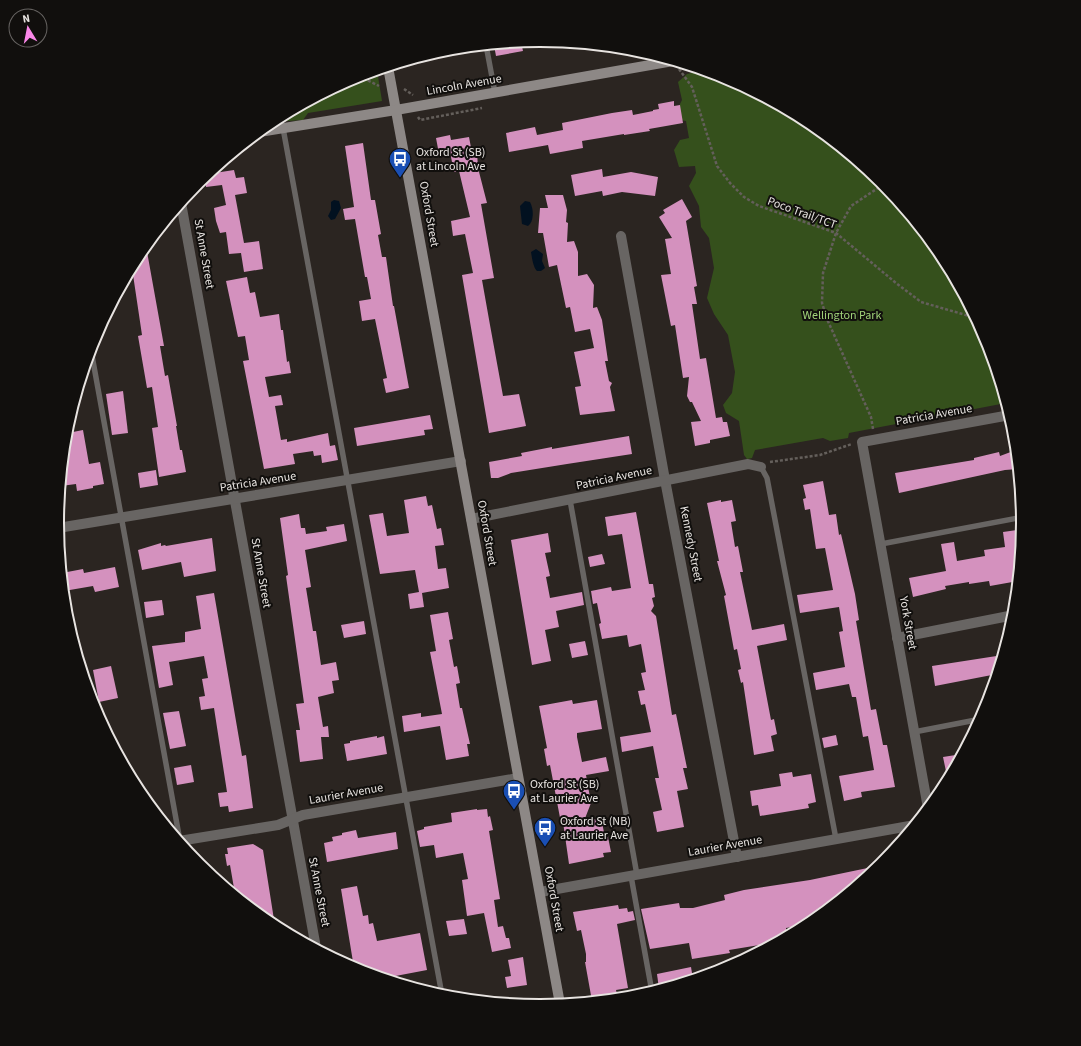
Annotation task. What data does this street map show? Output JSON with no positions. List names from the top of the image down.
{
  "streets": {
    "main road": ["Lincoln Avenue", "Oxford Street"],
    "street": [
      "St Anne Street",
      "Patricia Avenue",
      "Kennedy Street",
      "York Street",
      "Laurier Avenue"
    ],
    "path": ["Poco Trail/TCT"]
  },
  "crossings": [
    ["Lincoln Avenue", "Oxford Street"],
    ["Oxford Street", "Patricia Avenue"],
    ["Oxford Street", "Laurier Avenue"],
    ["St Anne Street", "Patricia Avenue"],
    ["St Anne Street", "Laurier Avenue"],
    ["Patricia Avenue", "Kennedy Street"],
    ["Patricia Avenue", "York Street"],
    ["Kennedy Street", "Laurier Avenue"]
  ],
  "parks": ["Wellington Park"],
  "places": {
    "bus stop": ["Oxford St (SB) at Lincoln Ave", "Oxford St (SB) at Laurier Ave", "Oxford St (NB) at Laurier Ave"]
  },
  "north": "top"
}
